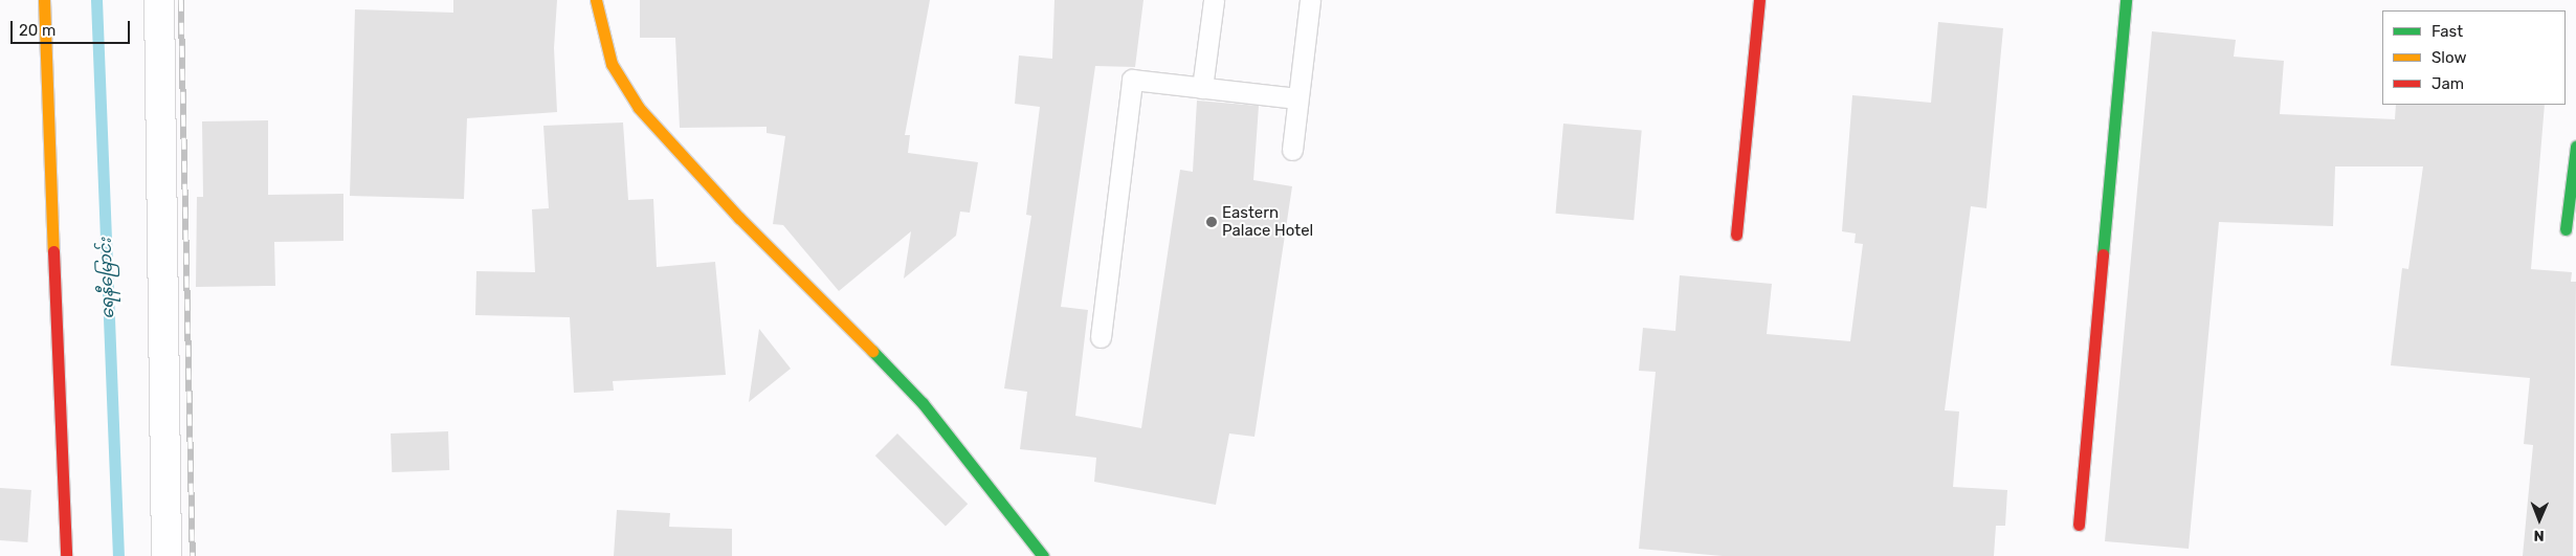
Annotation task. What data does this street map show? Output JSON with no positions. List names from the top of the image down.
{
  "water": ["ရေနီမြောင်း"],
  "places": ["Eastern Palace Hotel"],
  "legend": ["Fast", "Slow", "Jam"],
  "scale_bar": "20 m",
  "north": "bottom"
}
